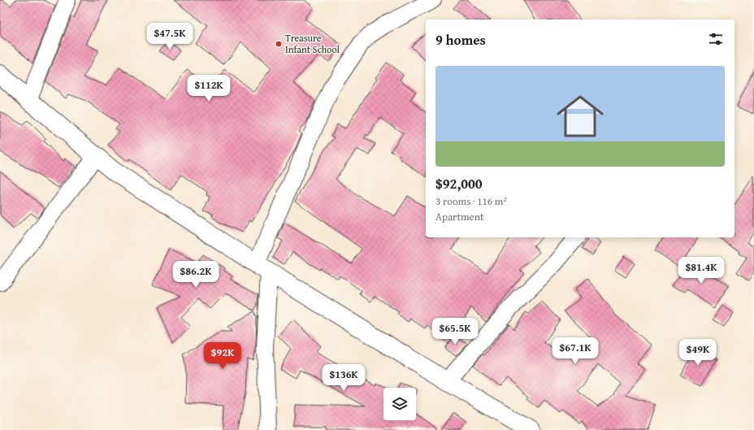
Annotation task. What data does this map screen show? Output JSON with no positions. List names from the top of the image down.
{
  "places": ["Treasure Infant School"],
  "page": {
    "heading": "9 homes",
    "price": [
      "$47.5K",
      "$112K",
      "$81.4K",
      "$86.2K",
      "$65.5K",
      "$67.1K",
      "$49K",
      "$92K",
      "$136K"
    ],
    "list": [
      {
        "name": "$92,000",
        "note": "3 rooms · 116 m² · Apartment"
      }
    ]
  }
}
